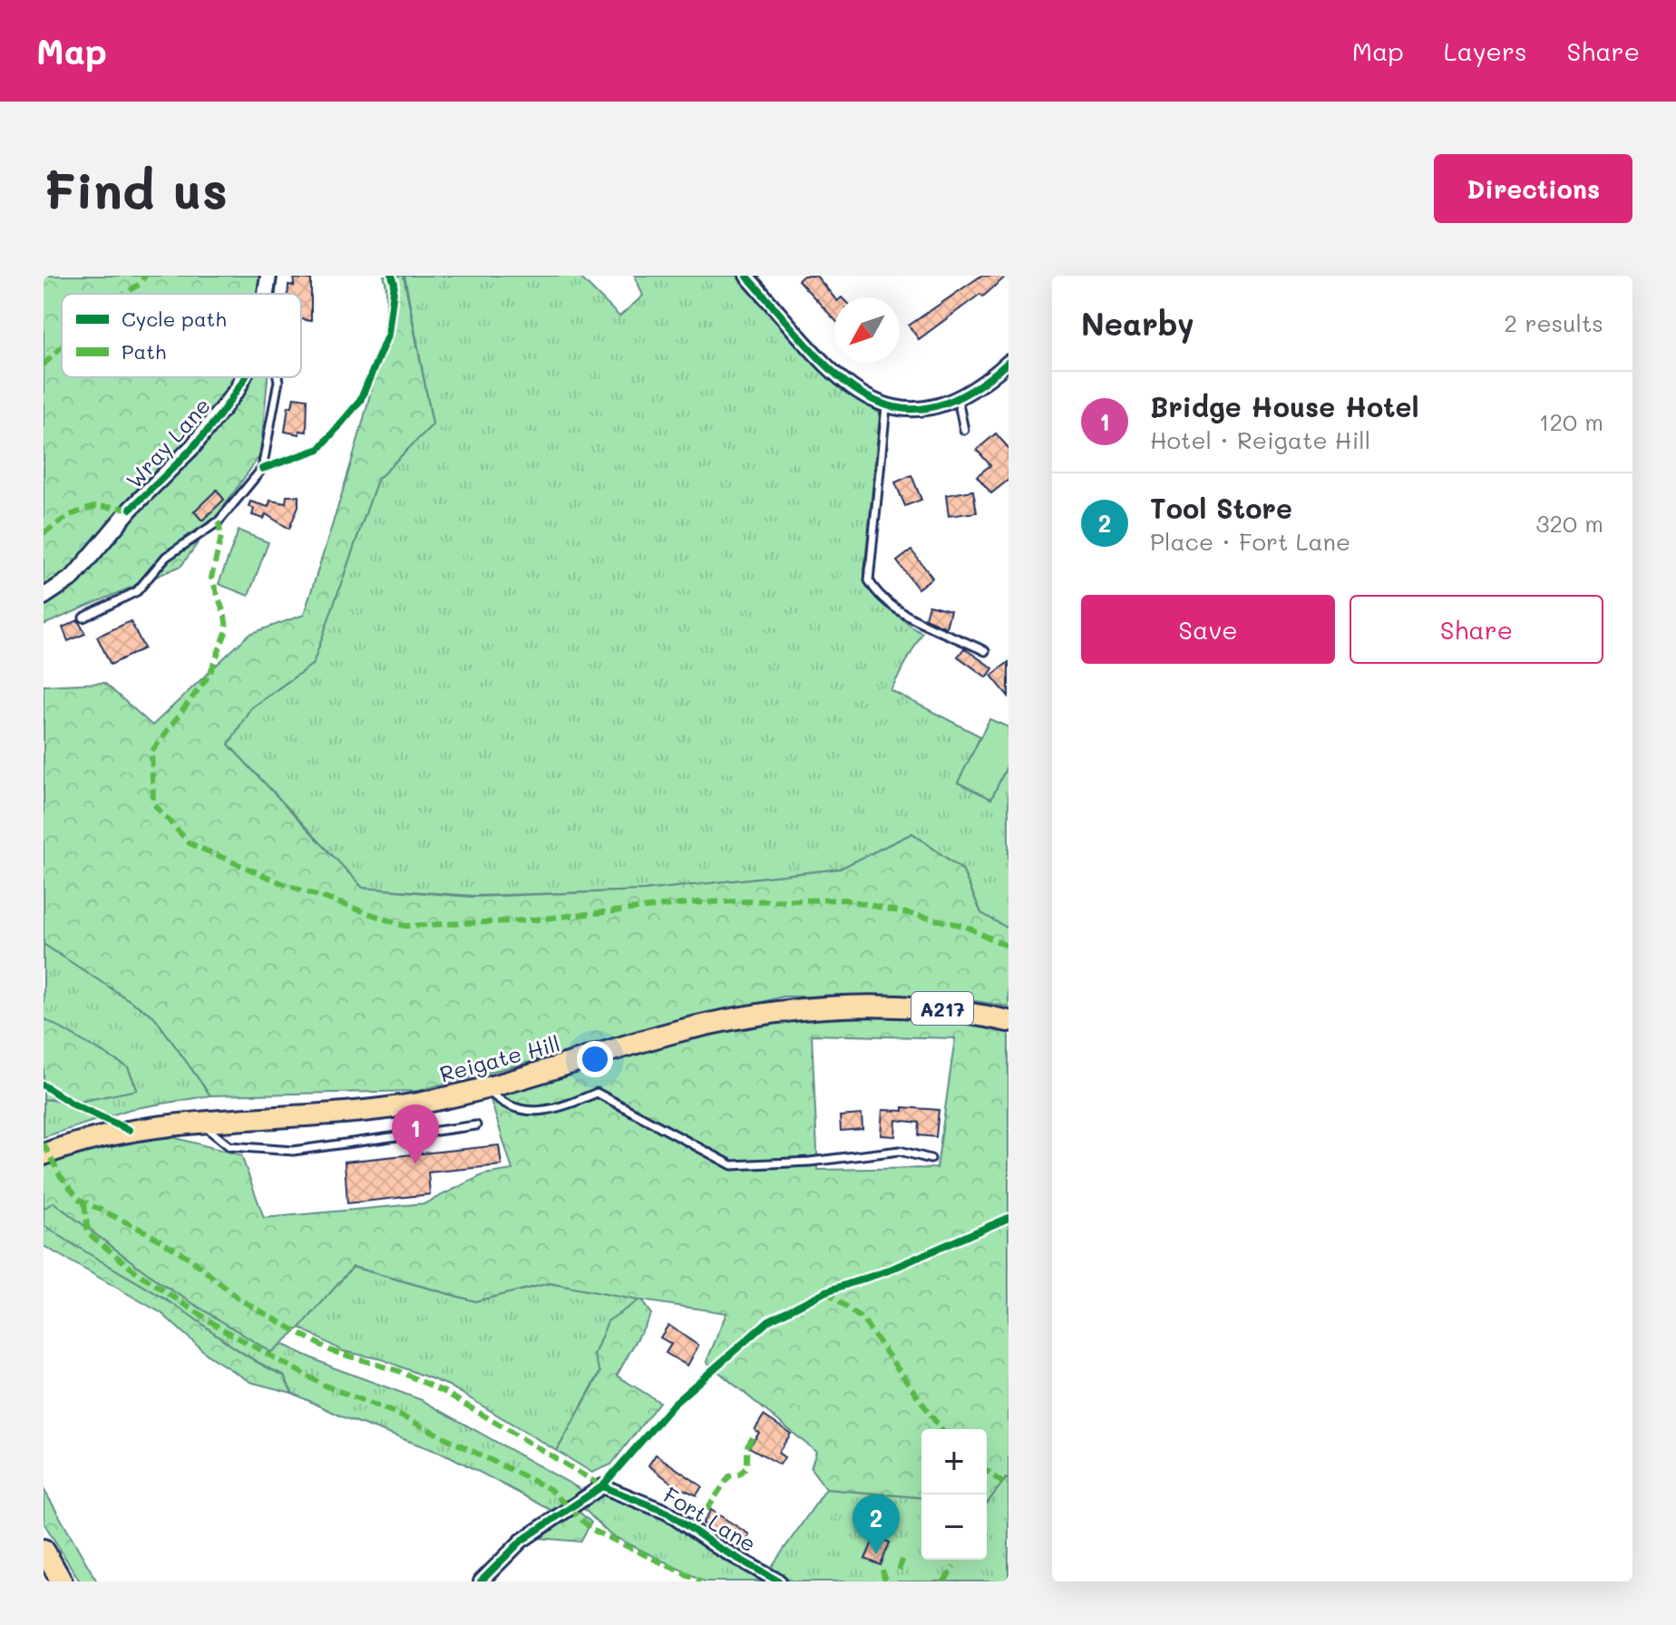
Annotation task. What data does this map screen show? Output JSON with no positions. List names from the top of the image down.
{
  "streets": {
    "main road": ["A217", "Reigate Hill"],
    "street": ["Wray Lane", "Fort Lane"]
  },
  "legend": ["Cycle path", "Path"],
  "north": "bottom left",
  "page": {
    "header": "Map",
    "nav": ["Map", "Layers", "Share"],
    "buttons": [
      "Directions",
      ["Save", "Share"]
    ],
    "title": "Find us",
    "heading": ["Nearby", "2 results"],
    "list": [
      {
        "mark": "1",
        "name": "Bridge House Hotel",
        "note": "Hotel · Reigate Hill",
        "value": "120 m"
      },
      {
        "mark": "2",
        "name": "Tool Store",
        "note": "Place · Fort Lane",
        "value": "320 m"
      }
    ],
    "pins": ["1", "2"],
    "map_buttons": ["+", "−"]
  }
}
